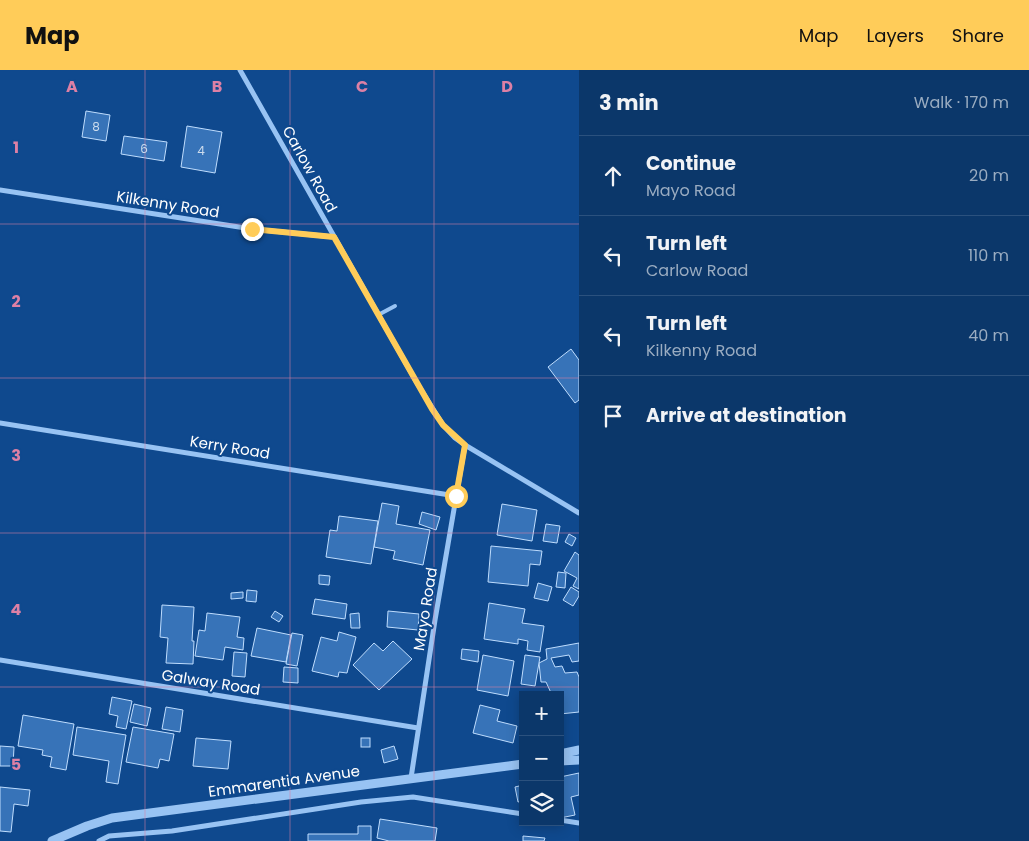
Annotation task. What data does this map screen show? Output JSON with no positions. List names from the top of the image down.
{
  "streets": {
    "street": [
      "Carlow Road",
      "Kilkenny Road",
      "Kerry Road",
      "Mayo Road",
      "Galway Road",
      "Emmarentia Avenue"
    ]
  },
  "crossings": [
    ["Carlow Road", "Kilkenny Road"],
    ["Carlow Road", "Mayo Road"],
    ["Kerry Road", "Mayo Road"],
    ["Mayo Road", "Galway Road"],
    ["Mayo Road", "Emmarentia Avenue"]
  ],
  "house_numbers": ["8", "6", "4"],
  "page": {
    "header": "Map",
    "nav": ["Map", "Layers", "Share"],
    "heading": ["3 min", "Walk · 170 m"],
    "list": [
      ["Continue", "Mayo Road", "20 m"],
      ["Turn left", "Carlow Road", "110 m"],
      ["Turn left", "Kilkenny Road", "40 m"],
      "Arrive at destination"
    ],
    "map_buttons": ["+", "−"]
  },
  "grid": {
    "columns": [
      "A",
      "B",
      "C",
      "D"
    ],
    "rows": [
      "1",
      "2",
      "3",
      "4",
      "5"
    ]
  }
}
